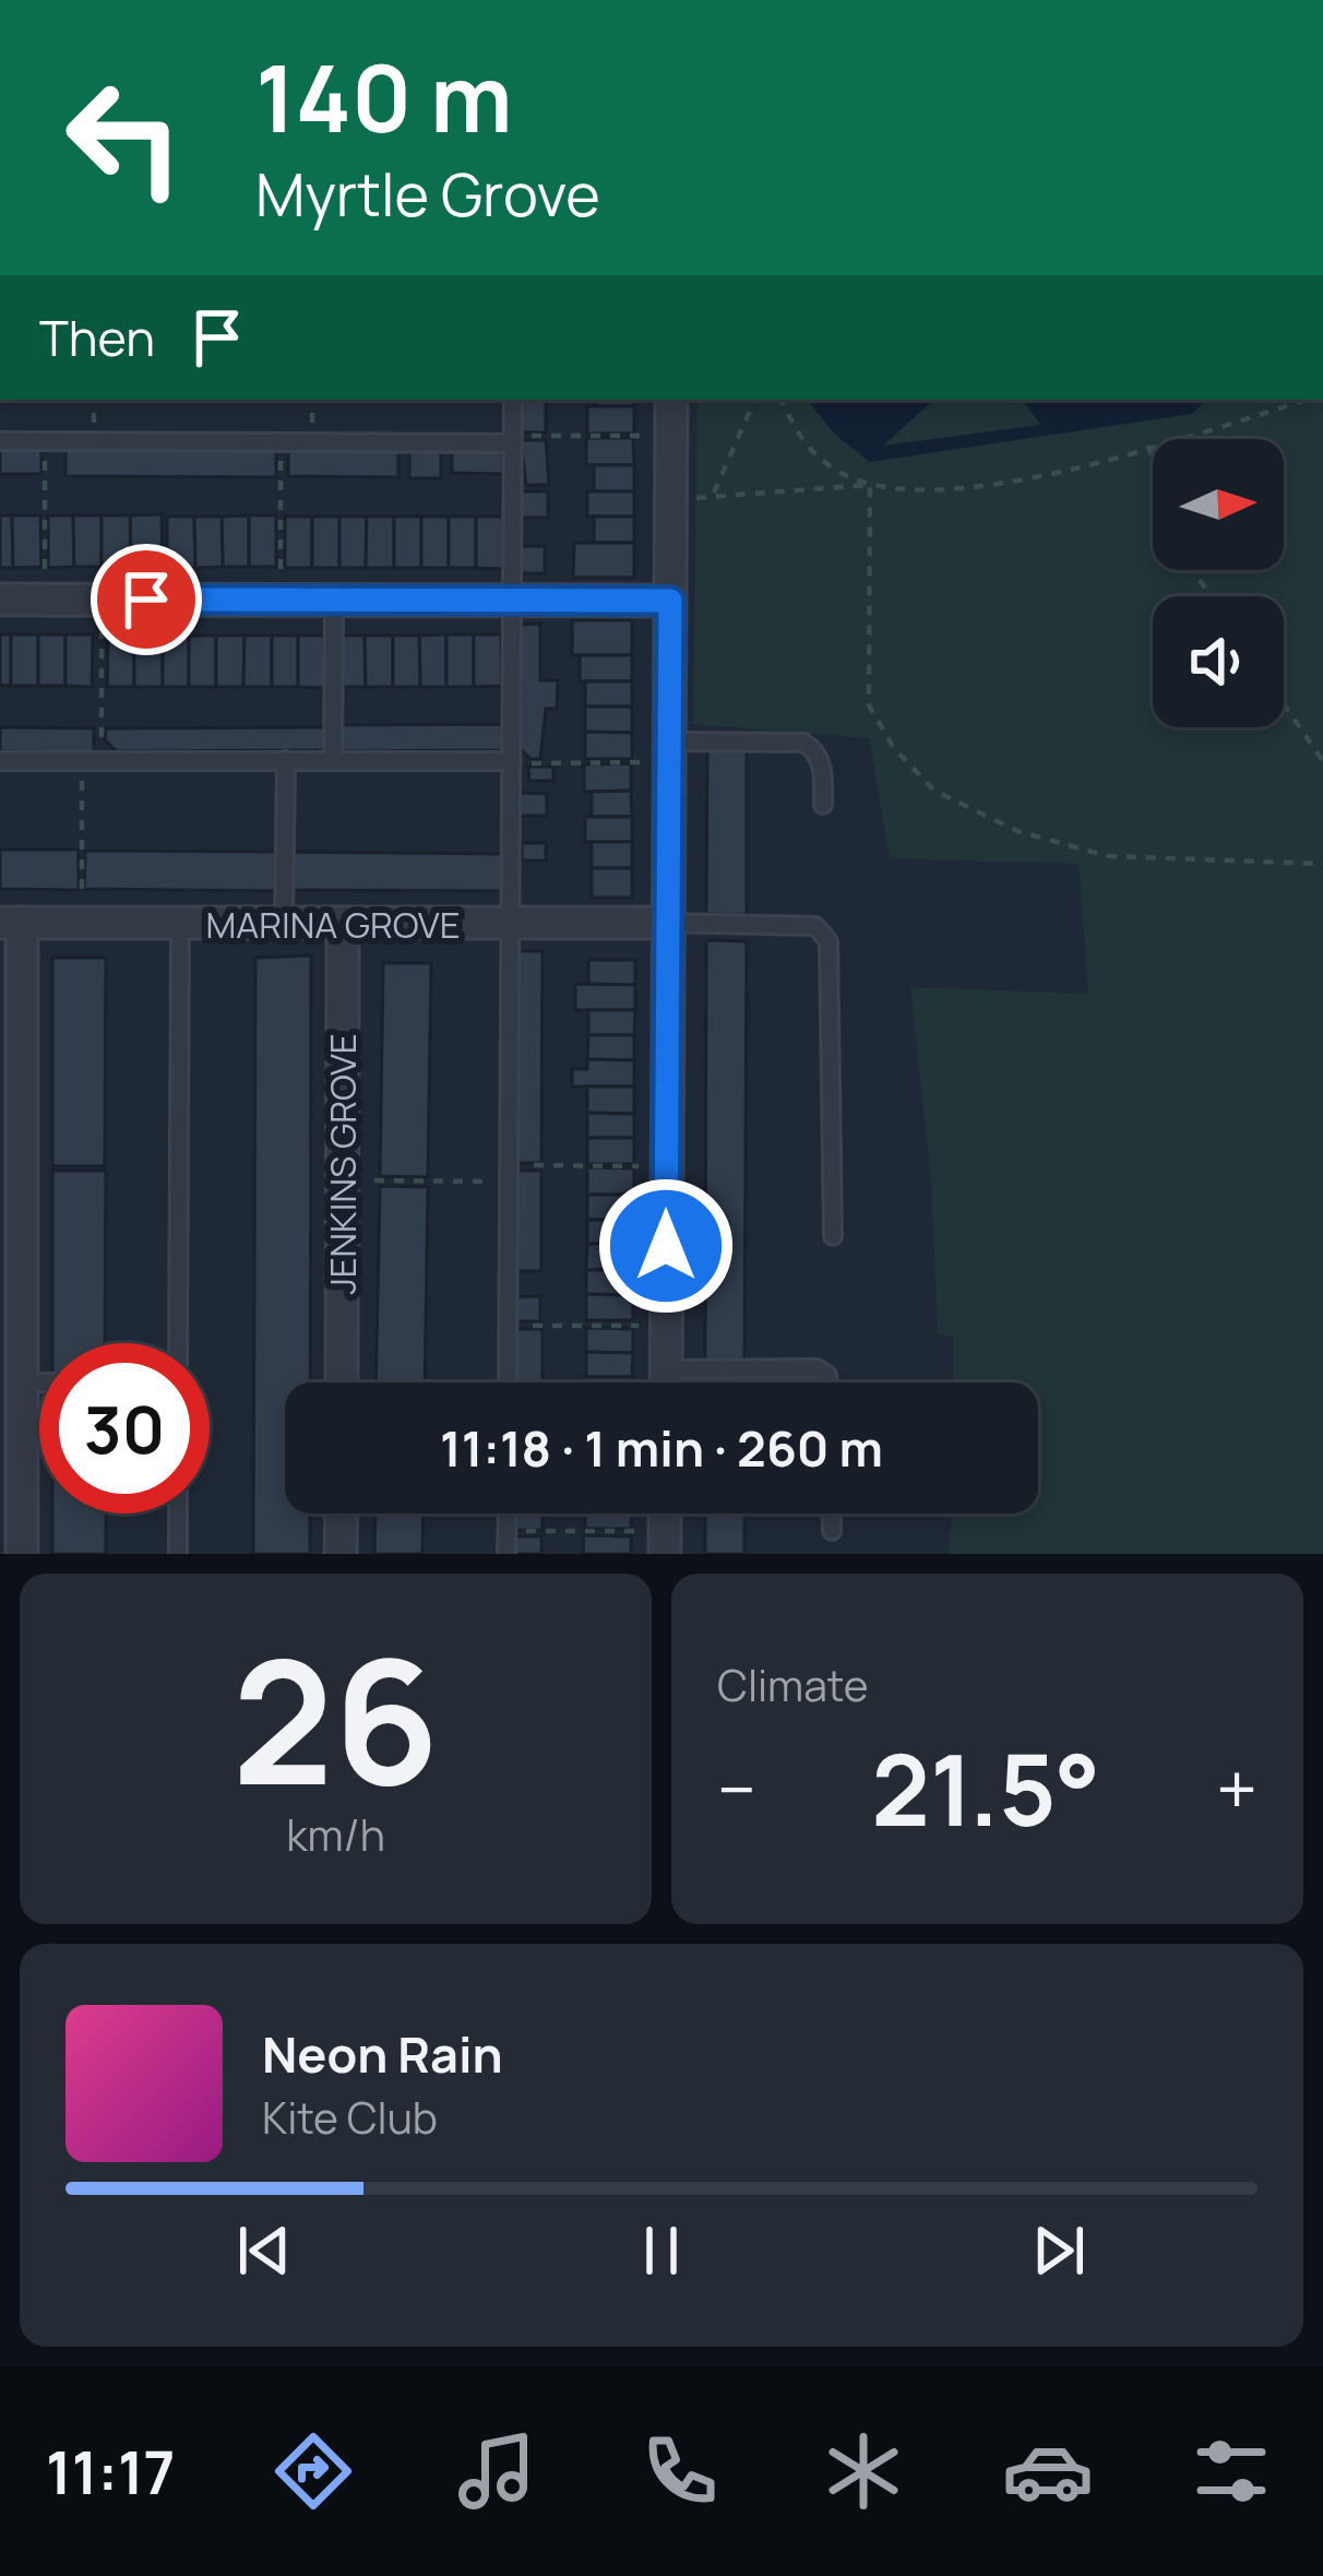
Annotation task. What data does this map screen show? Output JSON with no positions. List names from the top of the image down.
{
  "streets": {
    "street": ["MARINA GROVE", "JENKINS GROVE"]
  },
  "crossings": [
    ["MARINA GROVE", "JENKINS GROVE"]
  ],
  "north": "right",
  "page": {
    "turn": ["140 m", "Myrtle Grove"],
    "then": "Then",
    "limit": "30",
    "trip": "11:18 · 1 min · 260 m",
    "tile": [
      ["26", "km/h"],
      "Climate"
    ],
    "heat": ["−", "21.5°", "+"],
    "song": ["Neon Rain", "Kite Club"],
    "tabs": "11:17"
  }
}
